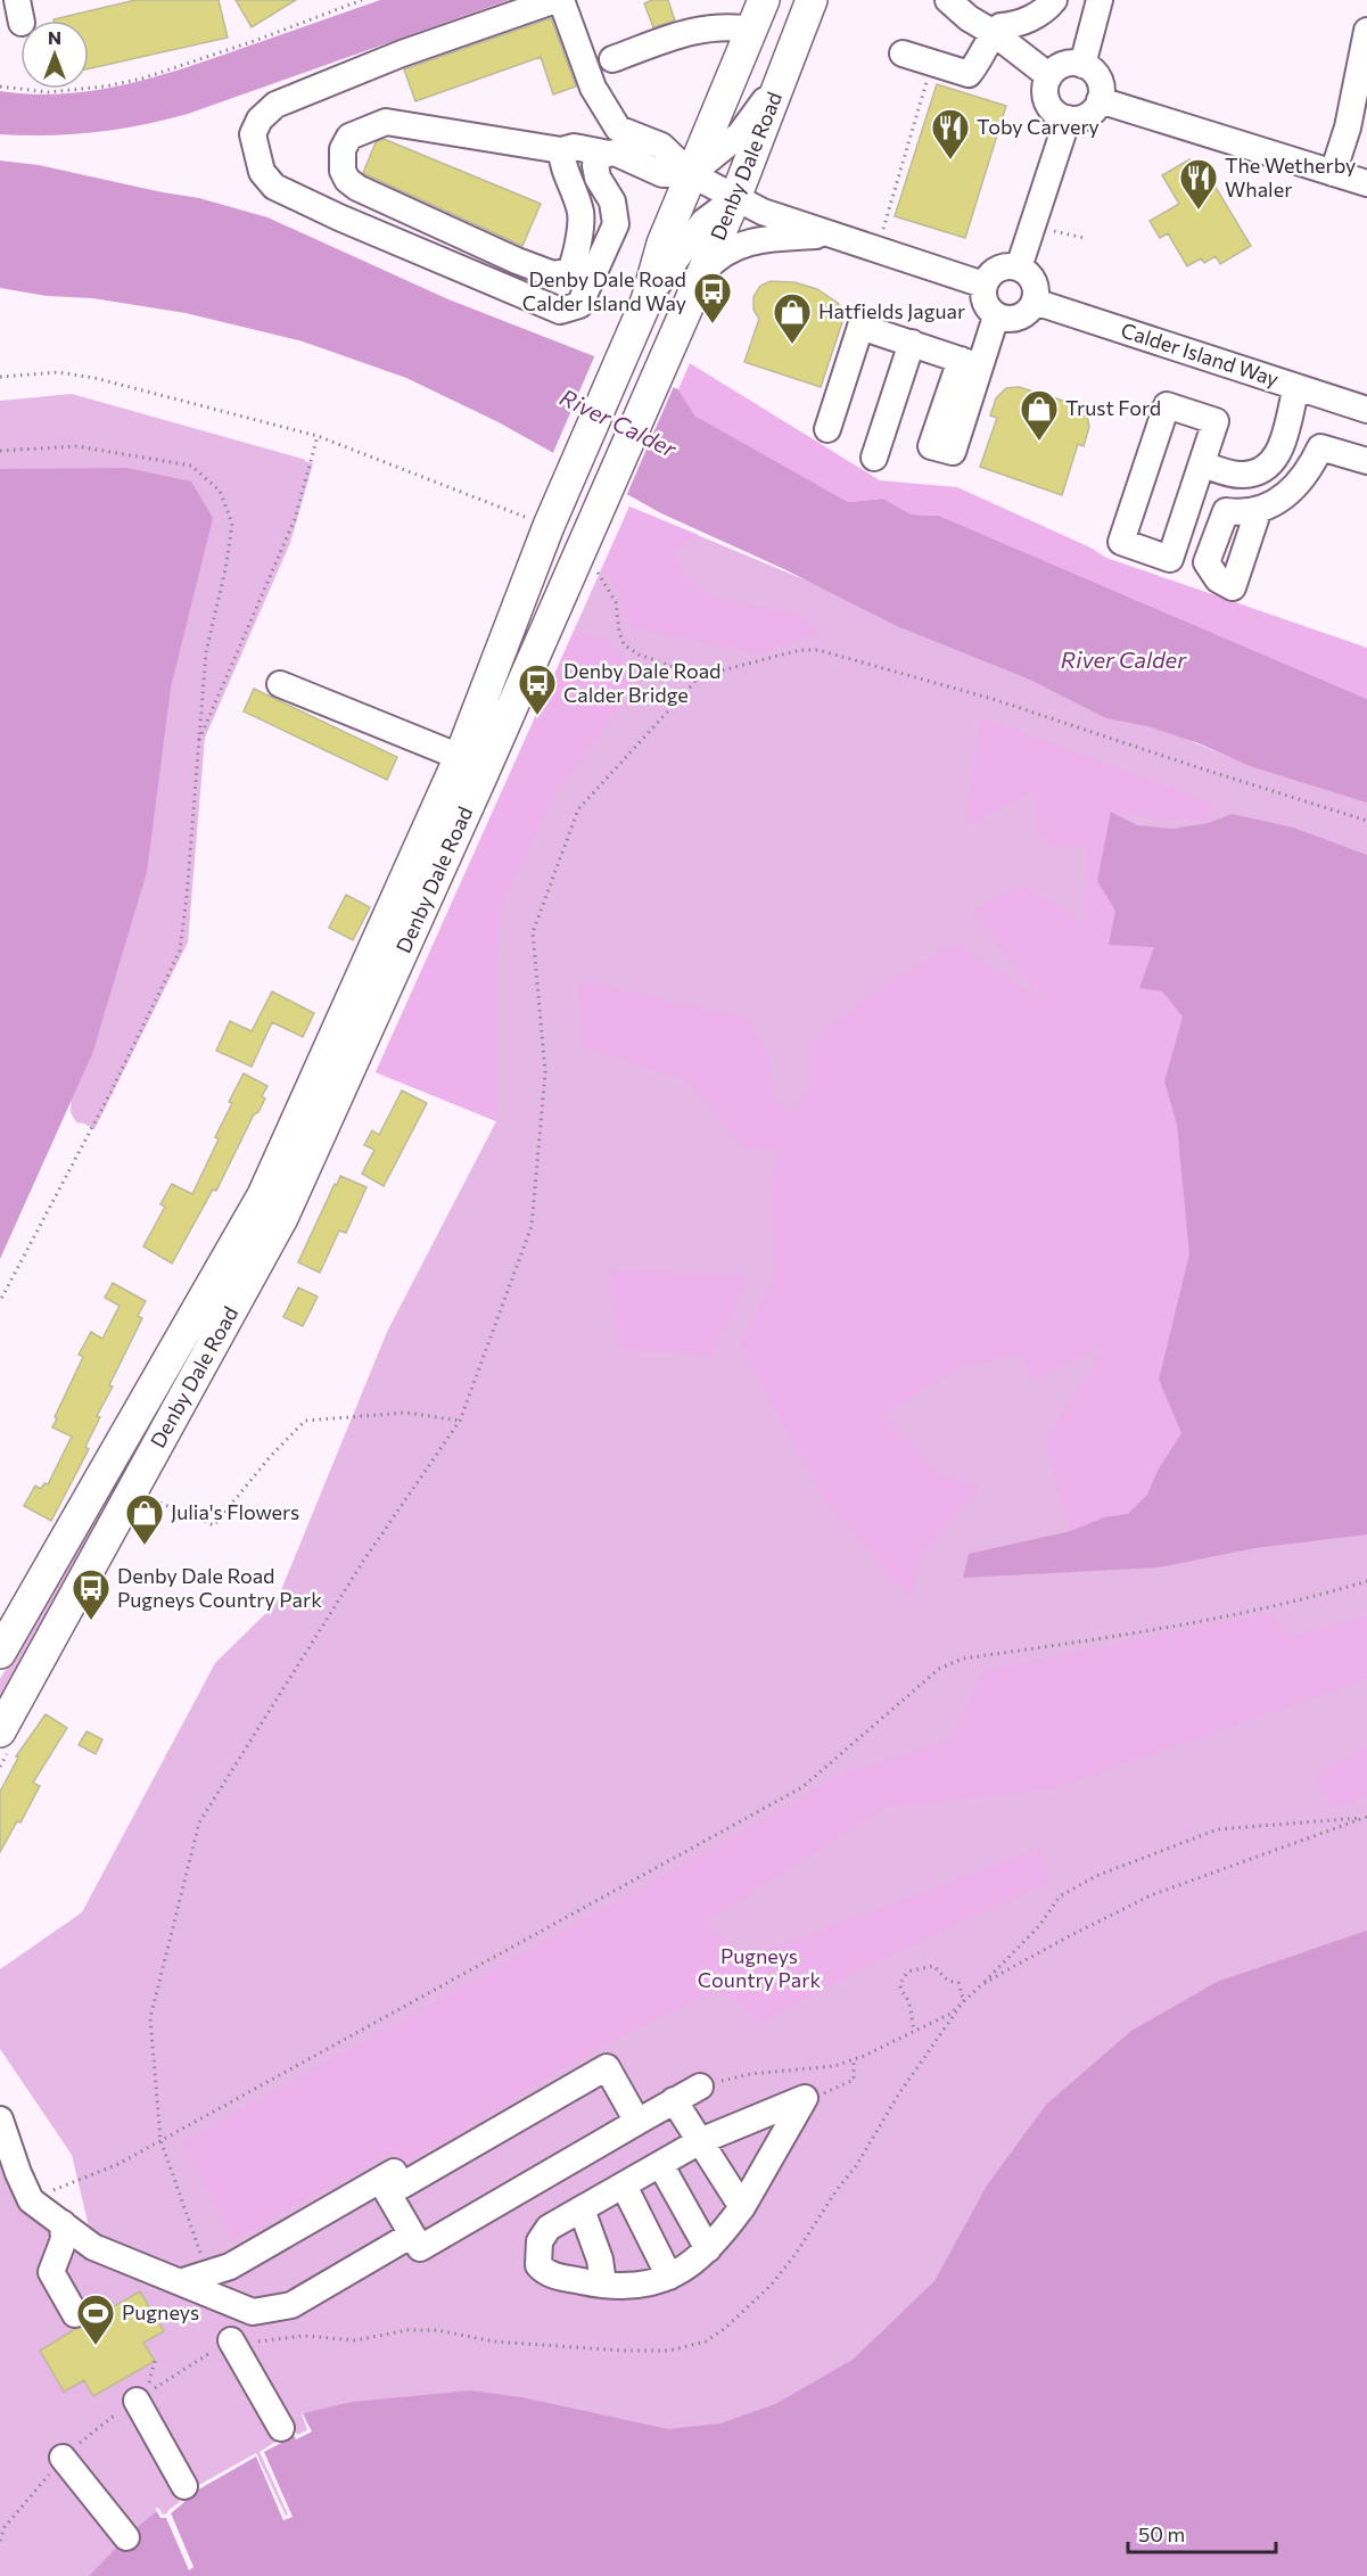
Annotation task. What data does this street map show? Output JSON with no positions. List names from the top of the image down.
{
  "streets": {
    "main road": ["Denby Dale Road"],
    "street": ["Calder Island Way"]
  },
  "water": ["River Calder"],
  "parks": ["Pugneys Country Park"],
  "places": {
    "restaurant": ["Toby Carvery", "The Wetherby Whaler"],
    "bus stop": ["Denby Dale Road Calder Island Way", "Denby Dale Road Calder Bridge", "Denby Dale Road Pugneys Country Park"],
    "shop": ["Hatfields Jaguar", "Trust Ford", "Julia's Flowers"],
    "sports": ["Pugneys"]
  },
  "scale_bar": "50 m",
  "north": "top"
}
